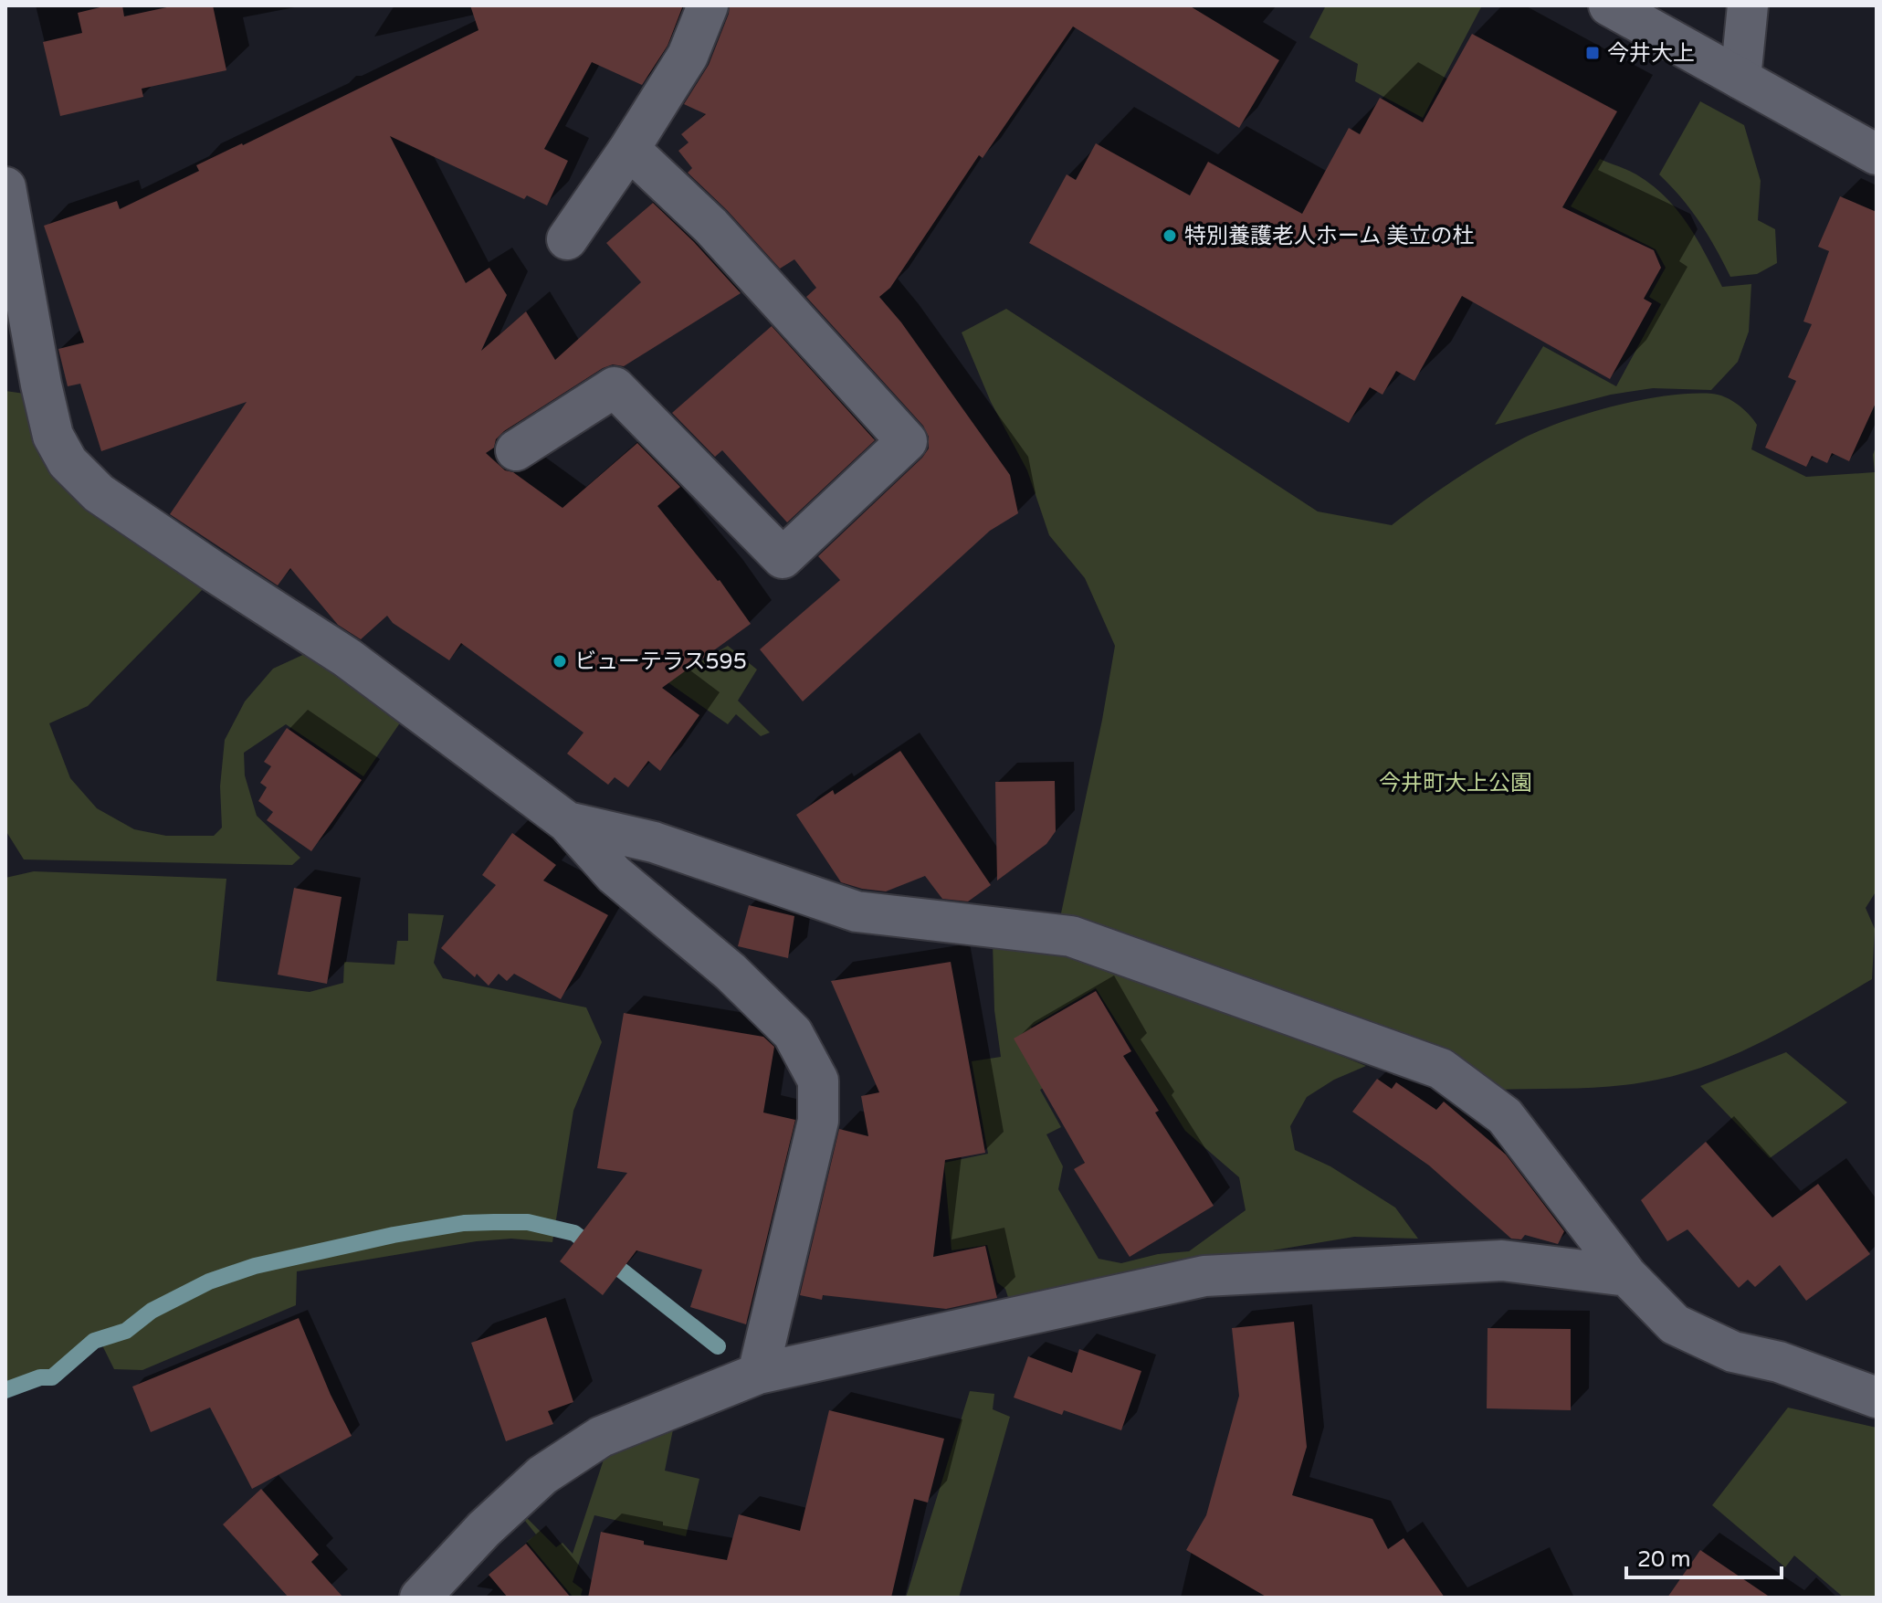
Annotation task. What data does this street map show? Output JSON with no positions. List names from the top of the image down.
{
  "parks": ["今井町大上公園"],
  "places": {
    "transit": ["今井大上"],
    "other": ["特別養護老人ホーム 美立の杜", "ビューテラス595"]
  },
  "scale_bar": "20 m"
}
